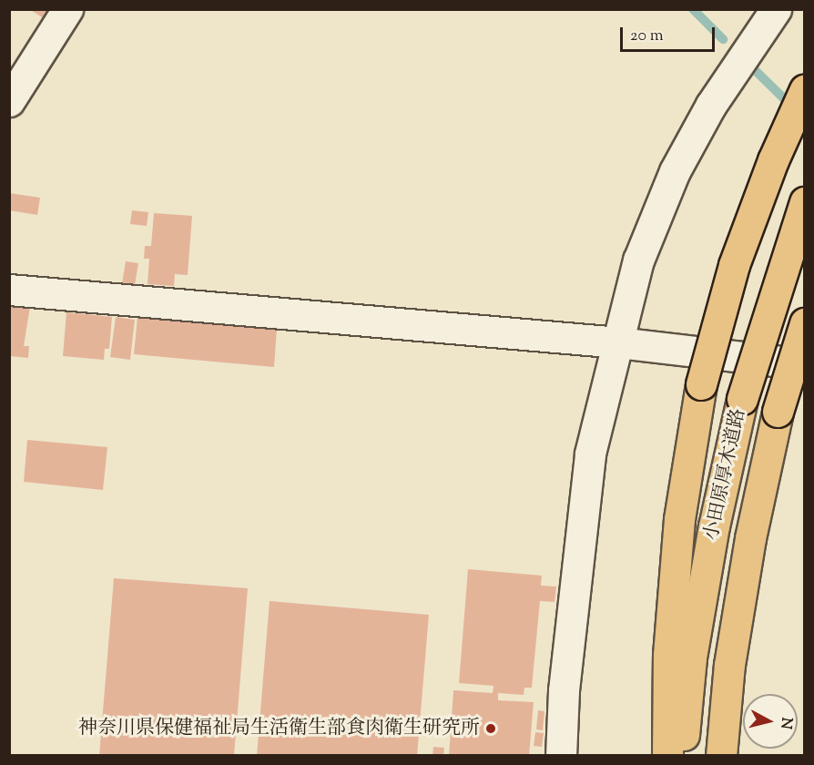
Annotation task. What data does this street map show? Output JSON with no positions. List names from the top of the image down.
{
  "streets": {
    "highway": ["小田原厚木道路"]
  },
  "places": ["神奈川県保健福祉局生活衛生部食肉衛生研究所"],
  "scale_bar": "20 m",
  "north": "right"
}
